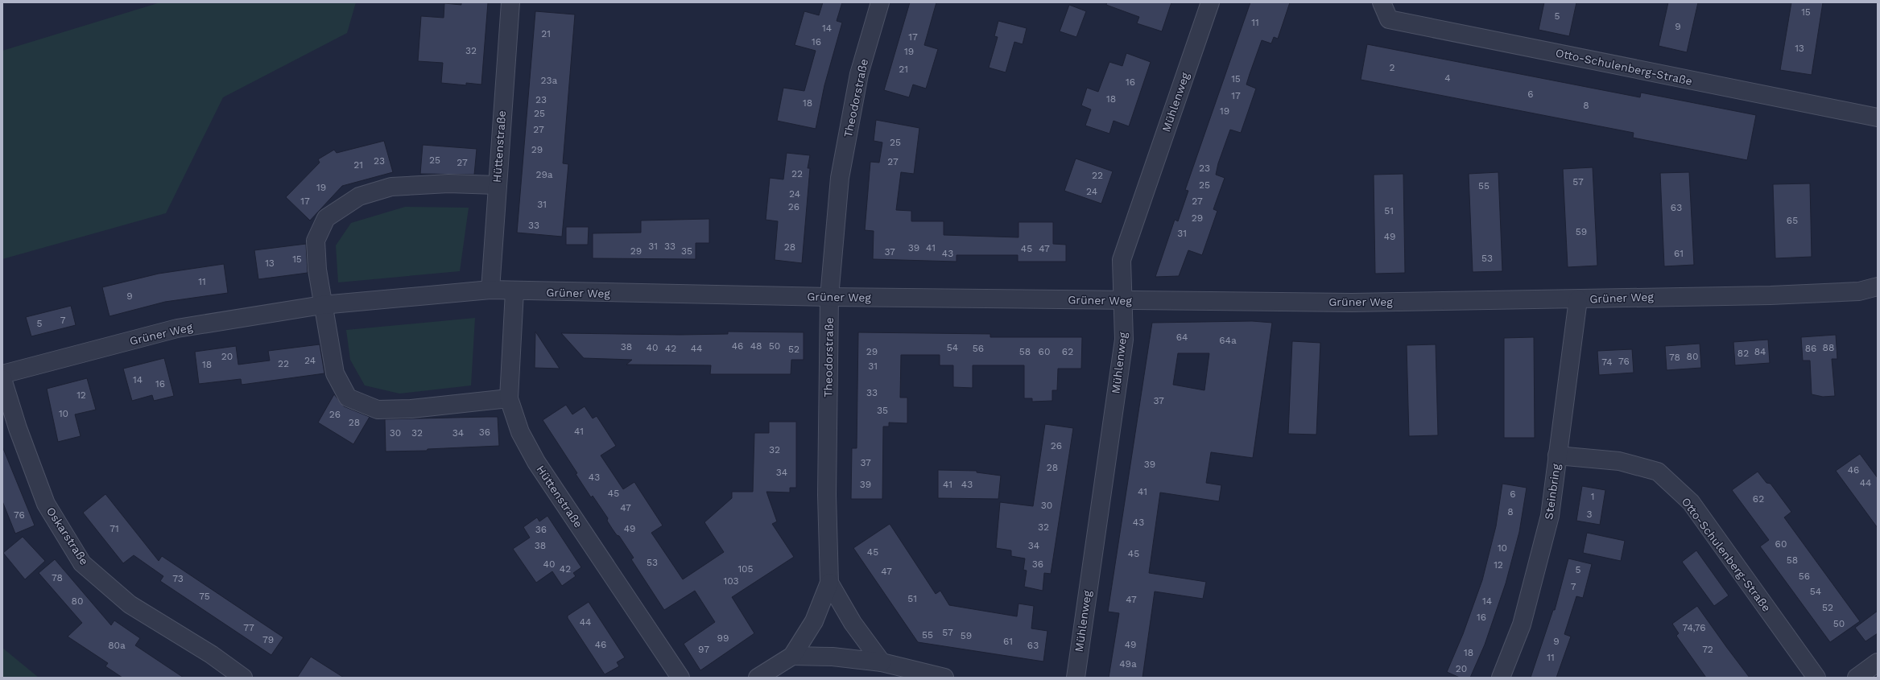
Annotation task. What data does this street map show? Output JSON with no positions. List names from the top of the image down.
{
  "streets": {
    "street": [
      "Otto-Schulenberg-Straße",
      "Theodorstraße",
      "Mühlenweg",
      "Hüttenstraße",
      "Grüner Weg",
      "Steinbring",
      "Oskarstraße"
    ]
  },
  "crossings": [
    ["Otto-Schulenberg-Straße", "Steinbring"],
    ["Theodorstraße", "Grüner Weg"],
    ["Mühlenweg", "Grüner Weg"],
    ["Hüttenstraße", "Grüner Weg"],
    ["Grüner Weg", "Steinbring"]
  ],
  "house_numbers": [
    "15",
    "5",
    "11",
    "9",
    "14",
    "21",
    "17",
    "16",
    "13",
    "32",
    "19",
    "2",
    "21",
    "4",
    "15",
    "23a",
    "16",
    "6",
    "17",
    "18",
    "23",
    "18",
    "8",
    "19",
    "25",
    "27",
    "25",
    "29",
    "25",
    "23",
    "27",
    "27",
    "21",
    "23",
    "22",
    "29a",
    "22",
    "57",
    "25",
    "55",
    "19",
    "24",
    "24",
    "17",
    "27",
    "31",
    "26",
    "63",
    "51",
    "29",
    "65",
    "33",
    "59",
    "31",
    "49",
    "31",
    "33",
    "28",
    "39",
    "41",
    "45",
    "47",
    "29",
    "35",
    "37",
    "43",
    "61",
    "53",
    "15",
    "13",
    "11",
    "9",
    "7",
    "5",
    "64",
    "64a",
    "46",
    "48",
    "50",
    "38",
    "40",
    "54",
    "88",
    "42",
    "44",
    "56",
    "86",
    "52",
    "29",
    "58",
    "60",
    "62",
    "84",
    "82",
    "20",
    "80",
    "78",
    "24",
    "76",
    "74",
    "22",
    "18",
    "31",
    "14",
    "16",
    "33",
    "12",
    "37",
    "35",
    "10",
    "26",
    "28",
    "41",
    "36",
    "30",
    "32",
    "34",
    "26",
    "32",
    "37",
    "39",
    "28",
    "46",
    "34",
    "43",
    "44",
    "39",
    "41",
    "43",
    "41",
    "45",
    "6",
    "1",
    "62",
    "30",
    "47",
    "8",
    "3",
    "76",
    "43",
    "32",
    "71",
    "49",
    "36",
    "60",
    "38",
    "34",
    "10",
    "45",
    "45",
    "58",
    "53",
    "40",
    "36",
    "12",
    "42",
    "105",
    "5",
    "47",
    "56",
    "78",
    "73",
    "103",
    "7",
    "54",
    "75",
    "51",
    "47",
    "80",
    "14",
    "52",
    "16",
    "44",
    "50",
    "77",
    "74,76",
    "57",
    "55",
    "59",
    "99",
    "79",
    "61",
    "9",
    "46",
    "49",
    "80a",
    "63",
    "97",
    "72",
    "18",
    "11",
    "49a",
    "20"
  ]
}
